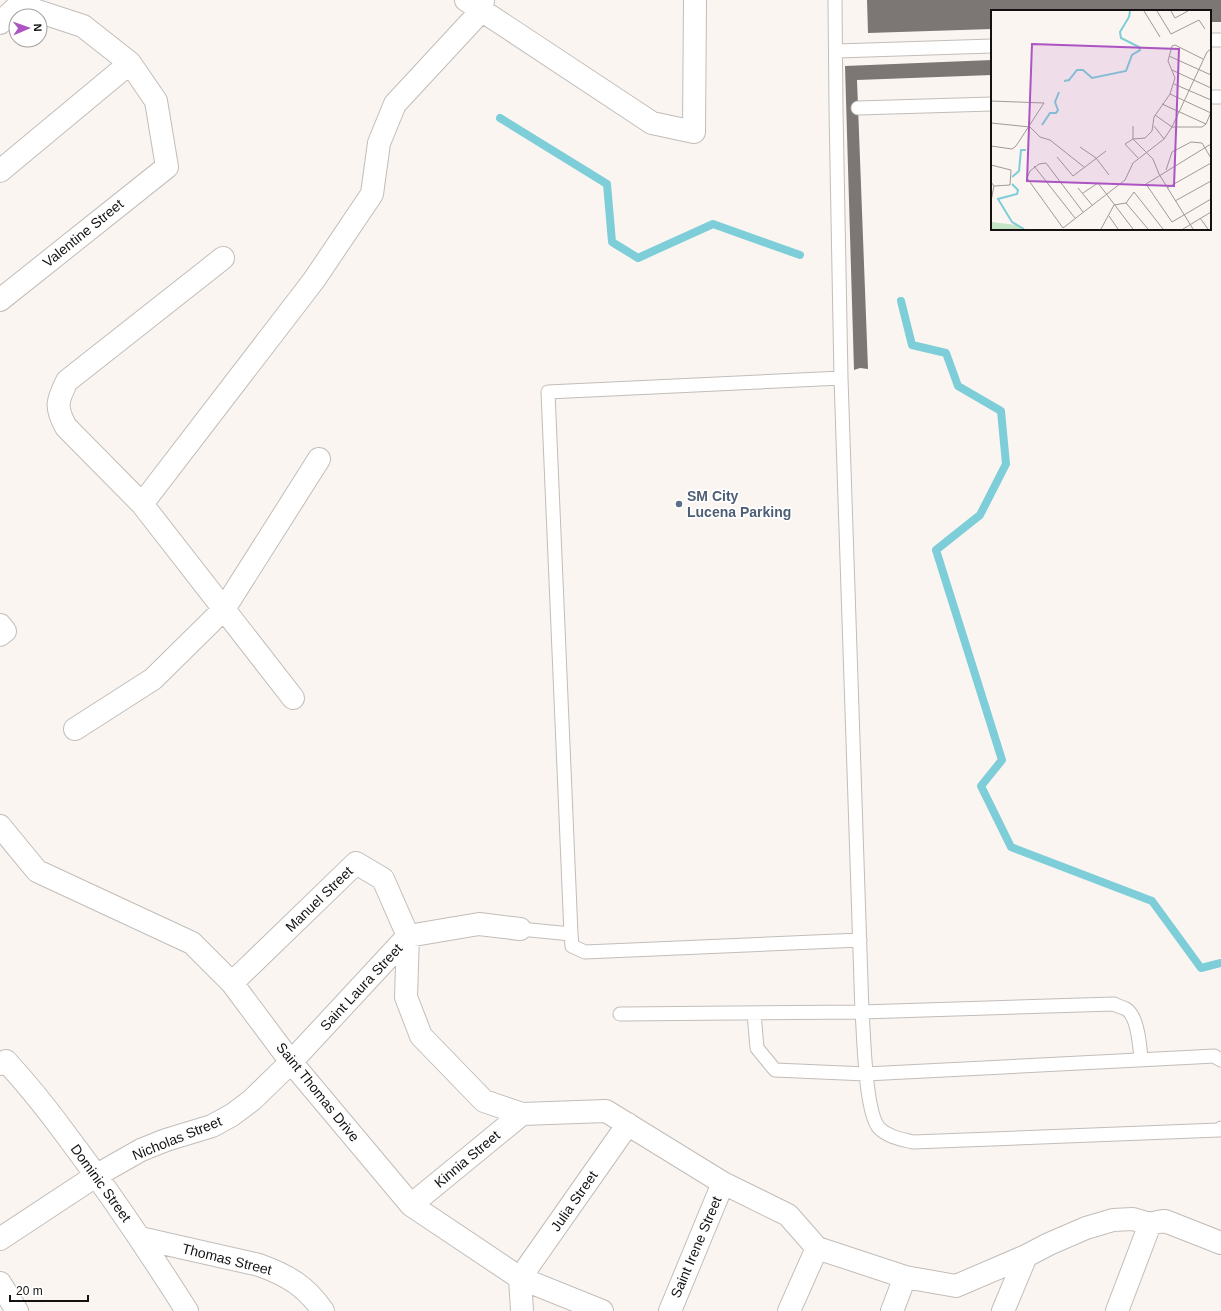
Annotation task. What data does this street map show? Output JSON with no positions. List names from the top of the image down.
{
  "streets": {
    "street": [
      "Valentine Street",
      "Manuel Street",
      "Saint Laura Street",
      "Saint Thomas Drive",
      "Nicholas Street",
      "Kinnia Street",
      "Dominic Street",
      "Julia Street",
      "Saint Irene Street",
      "Thomas Street"
    ]
  },
  "crossings": [
    ["Manuel Street", "Saint Laura Street"],
    ["Manuel Street", "Saint Thomas Drive"],
    ["Saint Laura Street", "Saint Thomas Drive"],
    ["Saint Laura Street", "Nicholas Street"],
    ["Saint Thomas Drive", "Kinnia Street"],
    ["Saint Thomas Drive", "Julia Street"],
    ["Nicholas Street", "Dominic Street"],
    ["Dominic Street", "Thomas Street"]
  ],
  "places": ["SM City Lucena Parking"],
  "scale_bar": "20 m",
  "north": "right"
}
